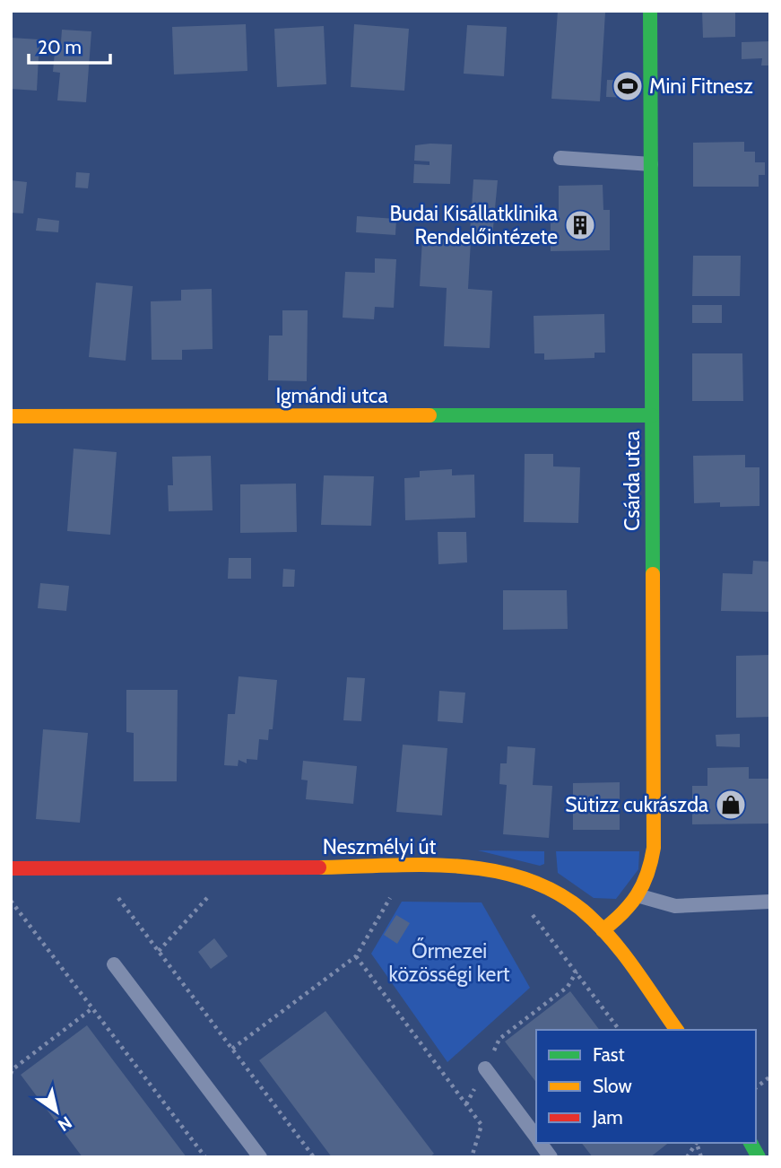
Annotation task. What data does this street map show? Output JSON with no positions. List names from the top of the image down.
{
  "streets": {
    "street": ["Igmándi utca", "Csárda utca", "Neszmélyi út"]
  },
  "crossings": [
    ["Igmándi utca", "Csárda utca"],
    ["Csárda utca", "Neszmélyi út"]
  ],
  "parks": ["Őrmezei közösségi kert"],
  "places": {
    "sports": ["Mini Fitnesz"],
    "building": ["Budai Kisállatklinika Rendelőintézete"],
    "shop": ["Sütizz cukrászda"]
  },
  "legend": ["Fast", "Slow", "Jam"],
  "scale_bar": "20 m",
  "north": "bottom right"
}
